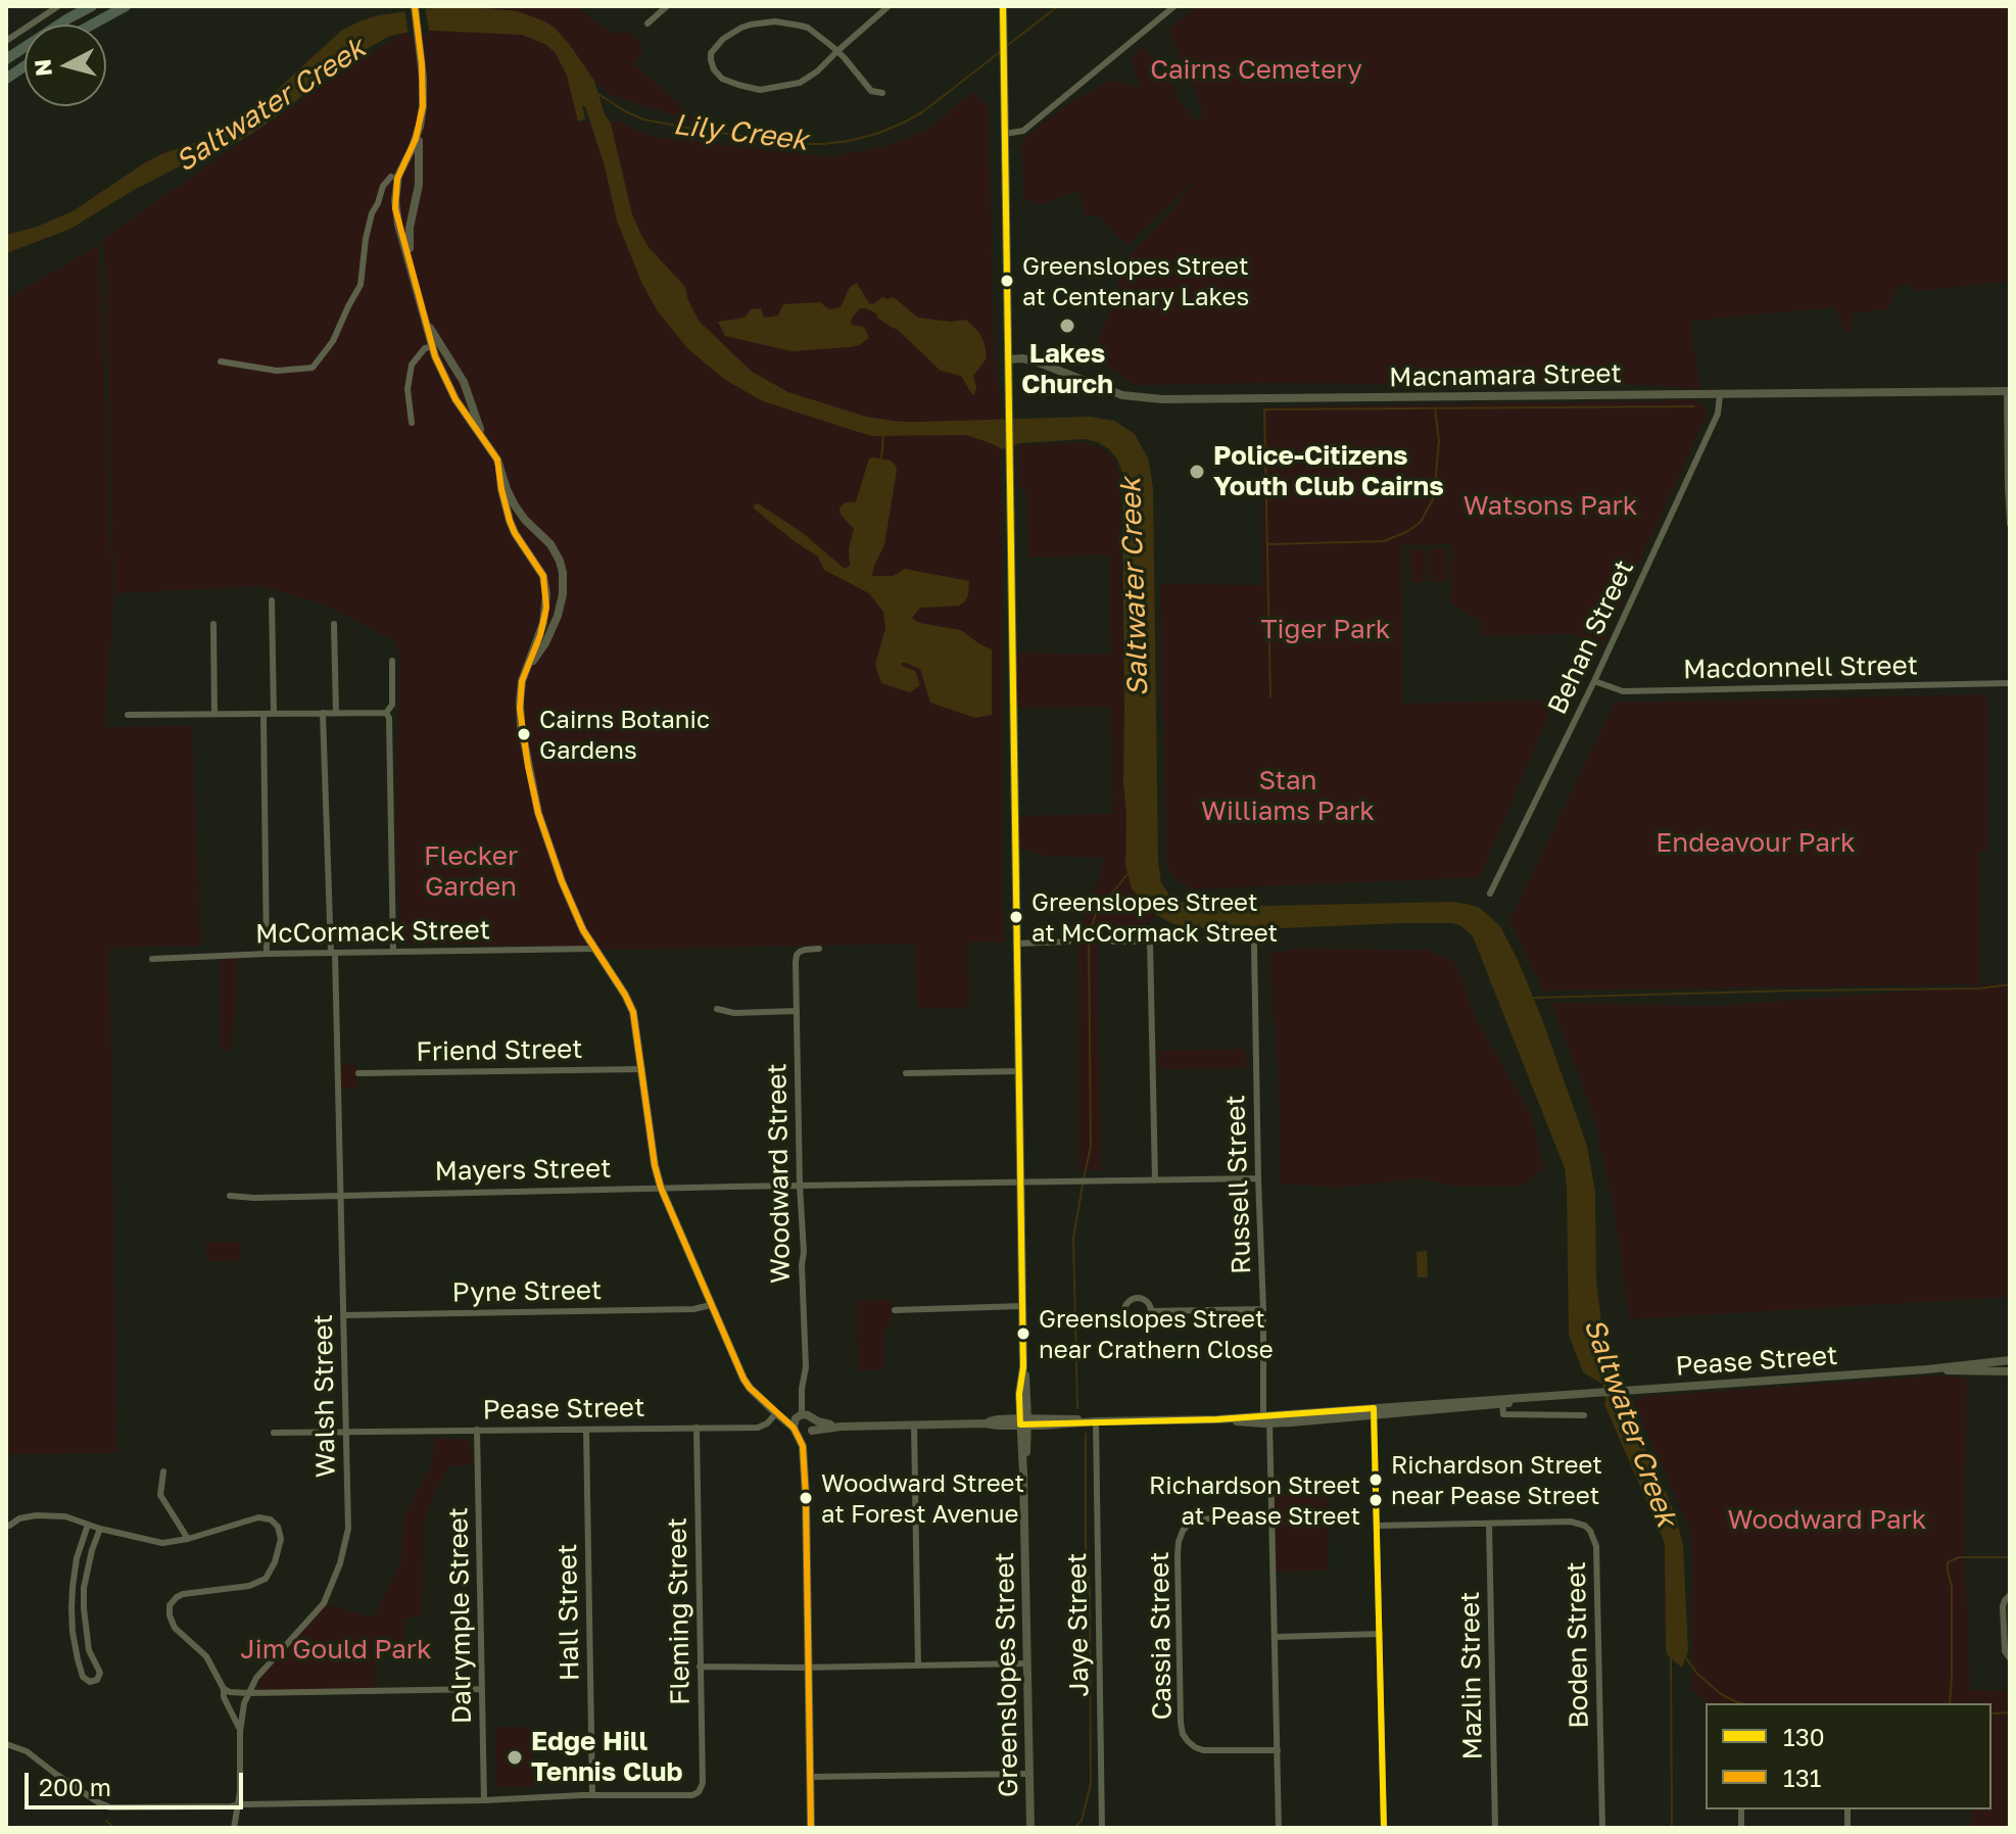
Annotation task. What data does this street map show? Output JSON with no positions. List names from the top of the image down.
{
  "streets": {
    "street": [
      "Macnamara Street",
      "Behan Street",
      "Macdonnell Street",
      "McCormack Street",
      "Friend Street",
      "Mayers Street",
      "Woodward Street",
      "Russell Street",
      "Pyne Street",
      "Pease Street",
      "Walsh Street",
      "Fleming Street",
      "Hall Street",
      "Dalrymple Street",
      "Jaye Street",
      "Cassia Street",
      "Boden Street",
      "Greenslopes Street",
      "Mazlin Street"
    ]
  },
  "crossings": [
    ["Macnamara Street", "Behan Street"],
    ["Macnamara Street", "Greenslopes Street"],
    ["Behan Street", "Macdonnell Street"],
    ["McCormack Street", "Walsh Street"],
    ["Mayers Street", "Woodward Street"],
    ["Mayers Street", "Russell Street"],
    ["Mayers Street", "Walsh Street"],
    ["Mayers Street", "Greenslopes Street"],
    ["Woodward Street", "Pease Street"],
    ["Russell Street", "Pease Street"],
    ["Russell Street", "Cassia Street"],
    ["Pyne Street", "Walsh Street"],
    ["Pease Street", "Walsh Street"],
    ["Pease Street", "Fleming Street"],
    ["Pease Street", "Hall Street"],
    ["Pease Street", "Dalrymple Street"],
    ["Pease Street", "Jaye Street"],
    ["Pease Street", "Greenslopes Street"],
    ["Fleming Street", "Hall Street"],
    ["Boden Street", "Mazlin Street"]
  ],
  "water": ["Saltwater Creek", "Lily Creek"],
  "parks": [
    "Cairns Cemetery",
    "Watsons Park",
    "Tiger Park",
    "Stan Williams Park",
    "Endeavour Park",
    "Flecker Garden",
    "Woodward Park",
    "Jim Gould Park"
  ],
  "places": [
    "Greenslopes Street at Centenary Lakes",
    "Lakes Church",
    "Police-Citizens Youth Club Cairns",
    "Cairns Botanic Gardens",
    "Greenslopes Street at McCormack Street",
    "Greenslopes Street near Crathern Close",
    "Richardson Street near Pease Street",
    "Woodward Street at Forest Avenue",
    "Richardson Street at Pease Street",
    "Edge Hill Tennis Club"
  ],
  "lines": ["transit line 130", "transit line 131"],
  "legend": ["130", "131"],
  "scale_bar": "200 m",
  "north": "left"
}
